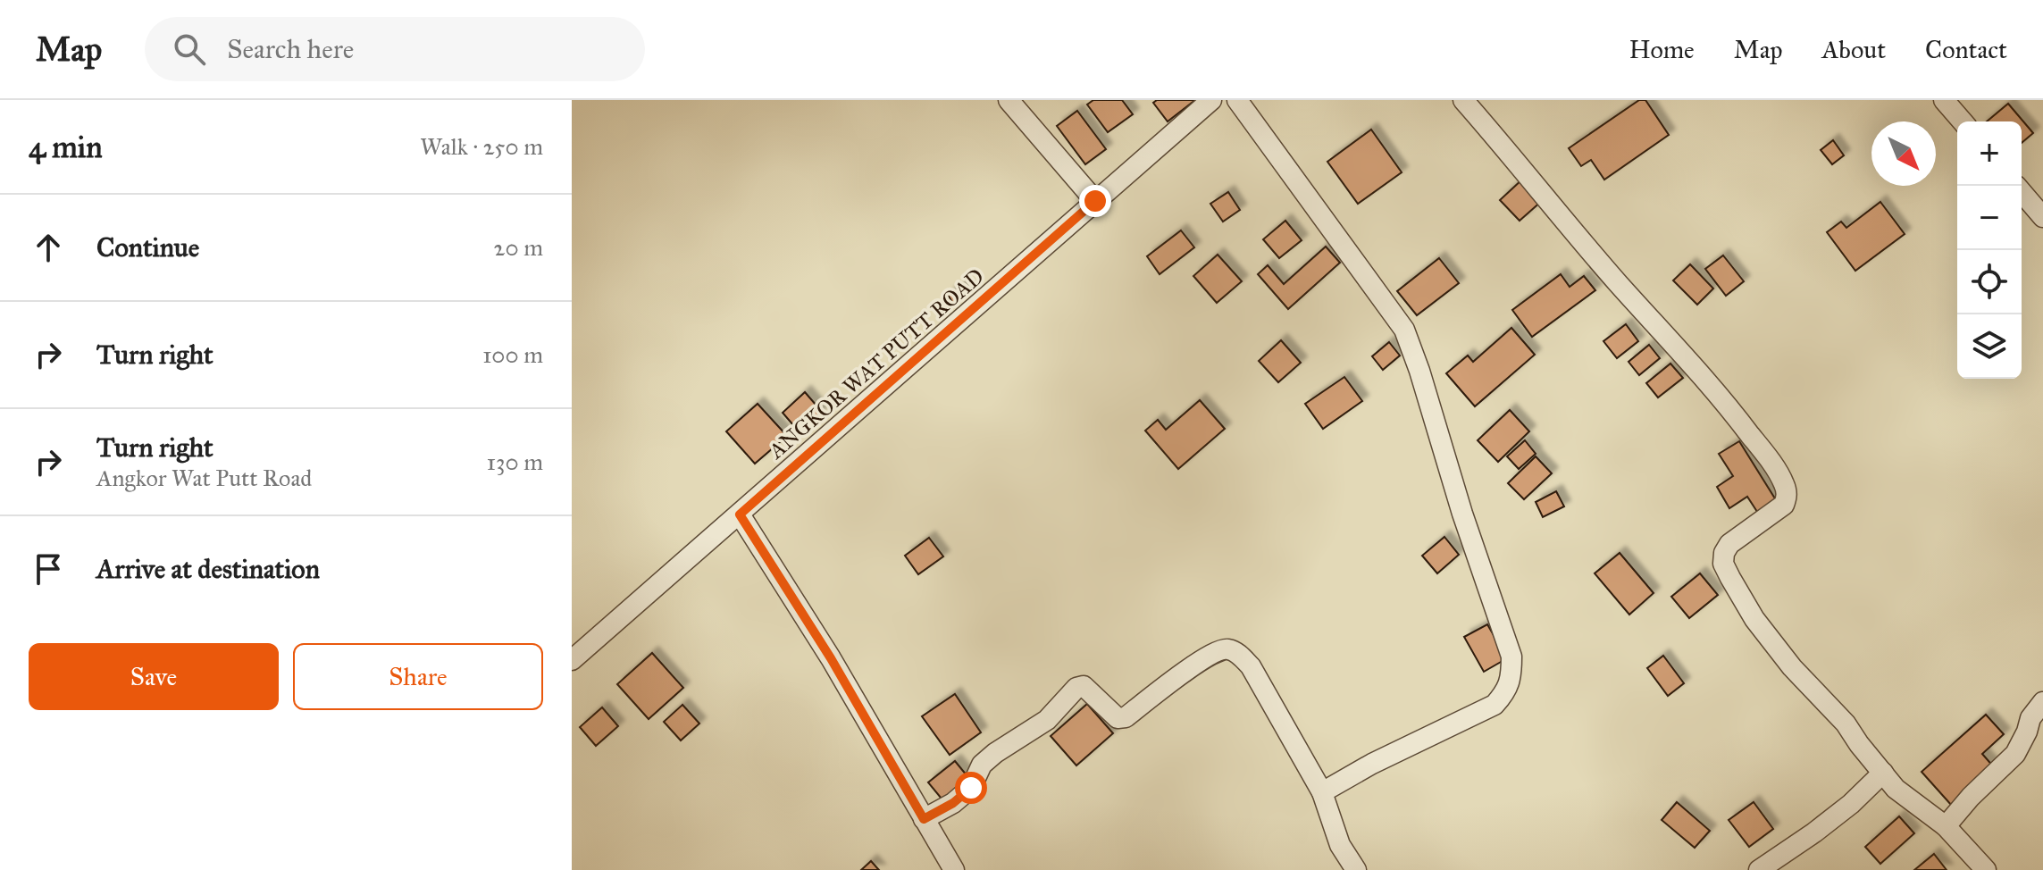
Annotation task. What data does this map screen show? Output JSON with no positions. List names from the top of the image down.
{
  "streets": {
    "street": ["ANGKOR WAT PUTT ROAD"]
  },
  "north": "bottom right",
  "page": {
    "header": "Map",
    "search": "Search here",
    "nav": [
      "Home",
      "Map",
      "About",
      "Contact"
    ],
    "heading": ["4 min", "Walk · 250 m"],
    "map_buttons": ["+", "−"],
    "list": [
      ["Continue", "20 m"],
      ["Turn right", "100 m"],
      ["Turn right", "Angkor Wat Putt Road", "130 m"],
      "Arrive at destination"
    ],
    "buttons": ["Save", "Share"]
  }
}
